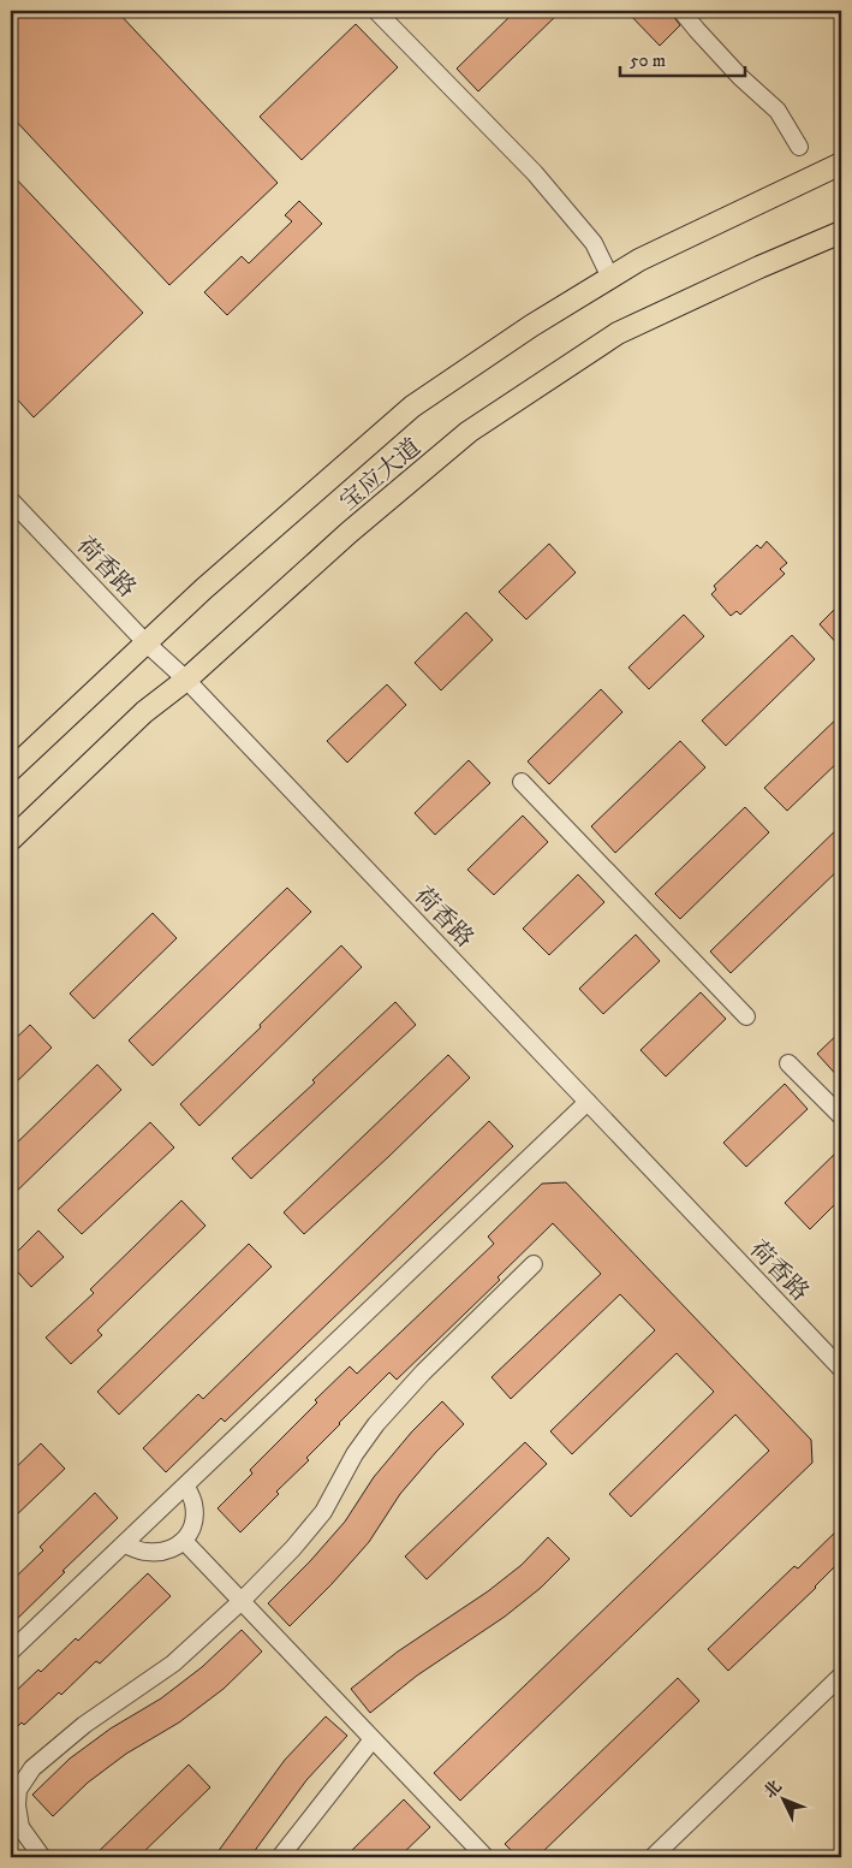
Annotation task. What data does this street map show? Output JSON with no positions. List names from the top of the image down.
{
  "streets": {
    "main road": ["宝应大道"],
    "street": ["荷香路"]
  },
  "crossings": [
    ["宝应大道", "荷香路"]
  ],
  "scale_bar": "50 m",
  "north": "top left"
}
